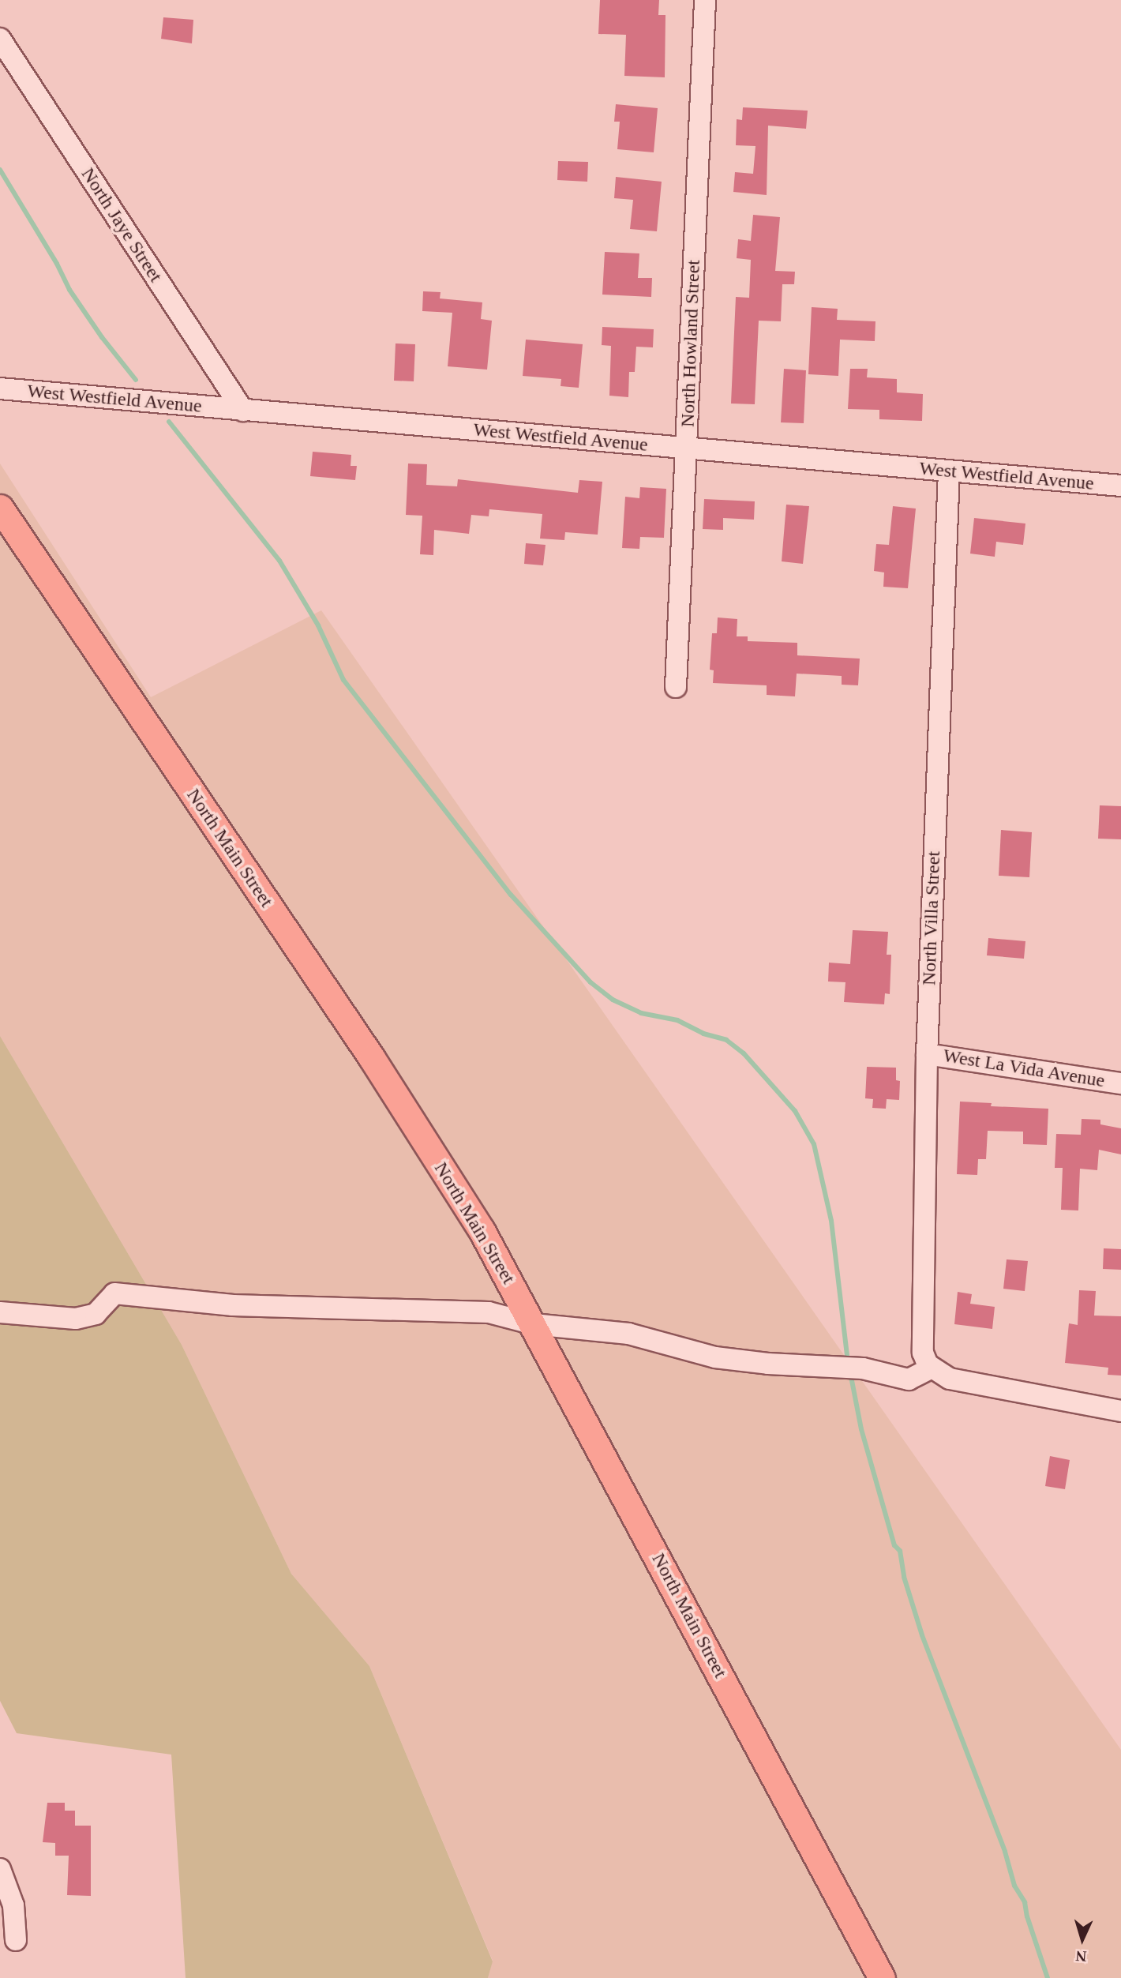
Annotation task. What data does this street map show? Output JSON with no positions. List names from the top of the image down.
{
  "streets": {
    "main road": ["North Main Street"],
    "street": [
      "North Jaye Street",
      "North Howland Street",
      "West Westfield Avenue",
      "North Villa Street",
      "West La Vida Avenue"
    ]
  },
  "crossings": [
    ["North Jaye Street", "West Westfield Avenue"],
    ["North Howland Street", "West Westfield Avenue"],
    ["West Westfield Avenue", "North Villa Street"],
    ["North Villa Street", "West La Vida Avenue"]
  ],
  "north": "bottom"
}
